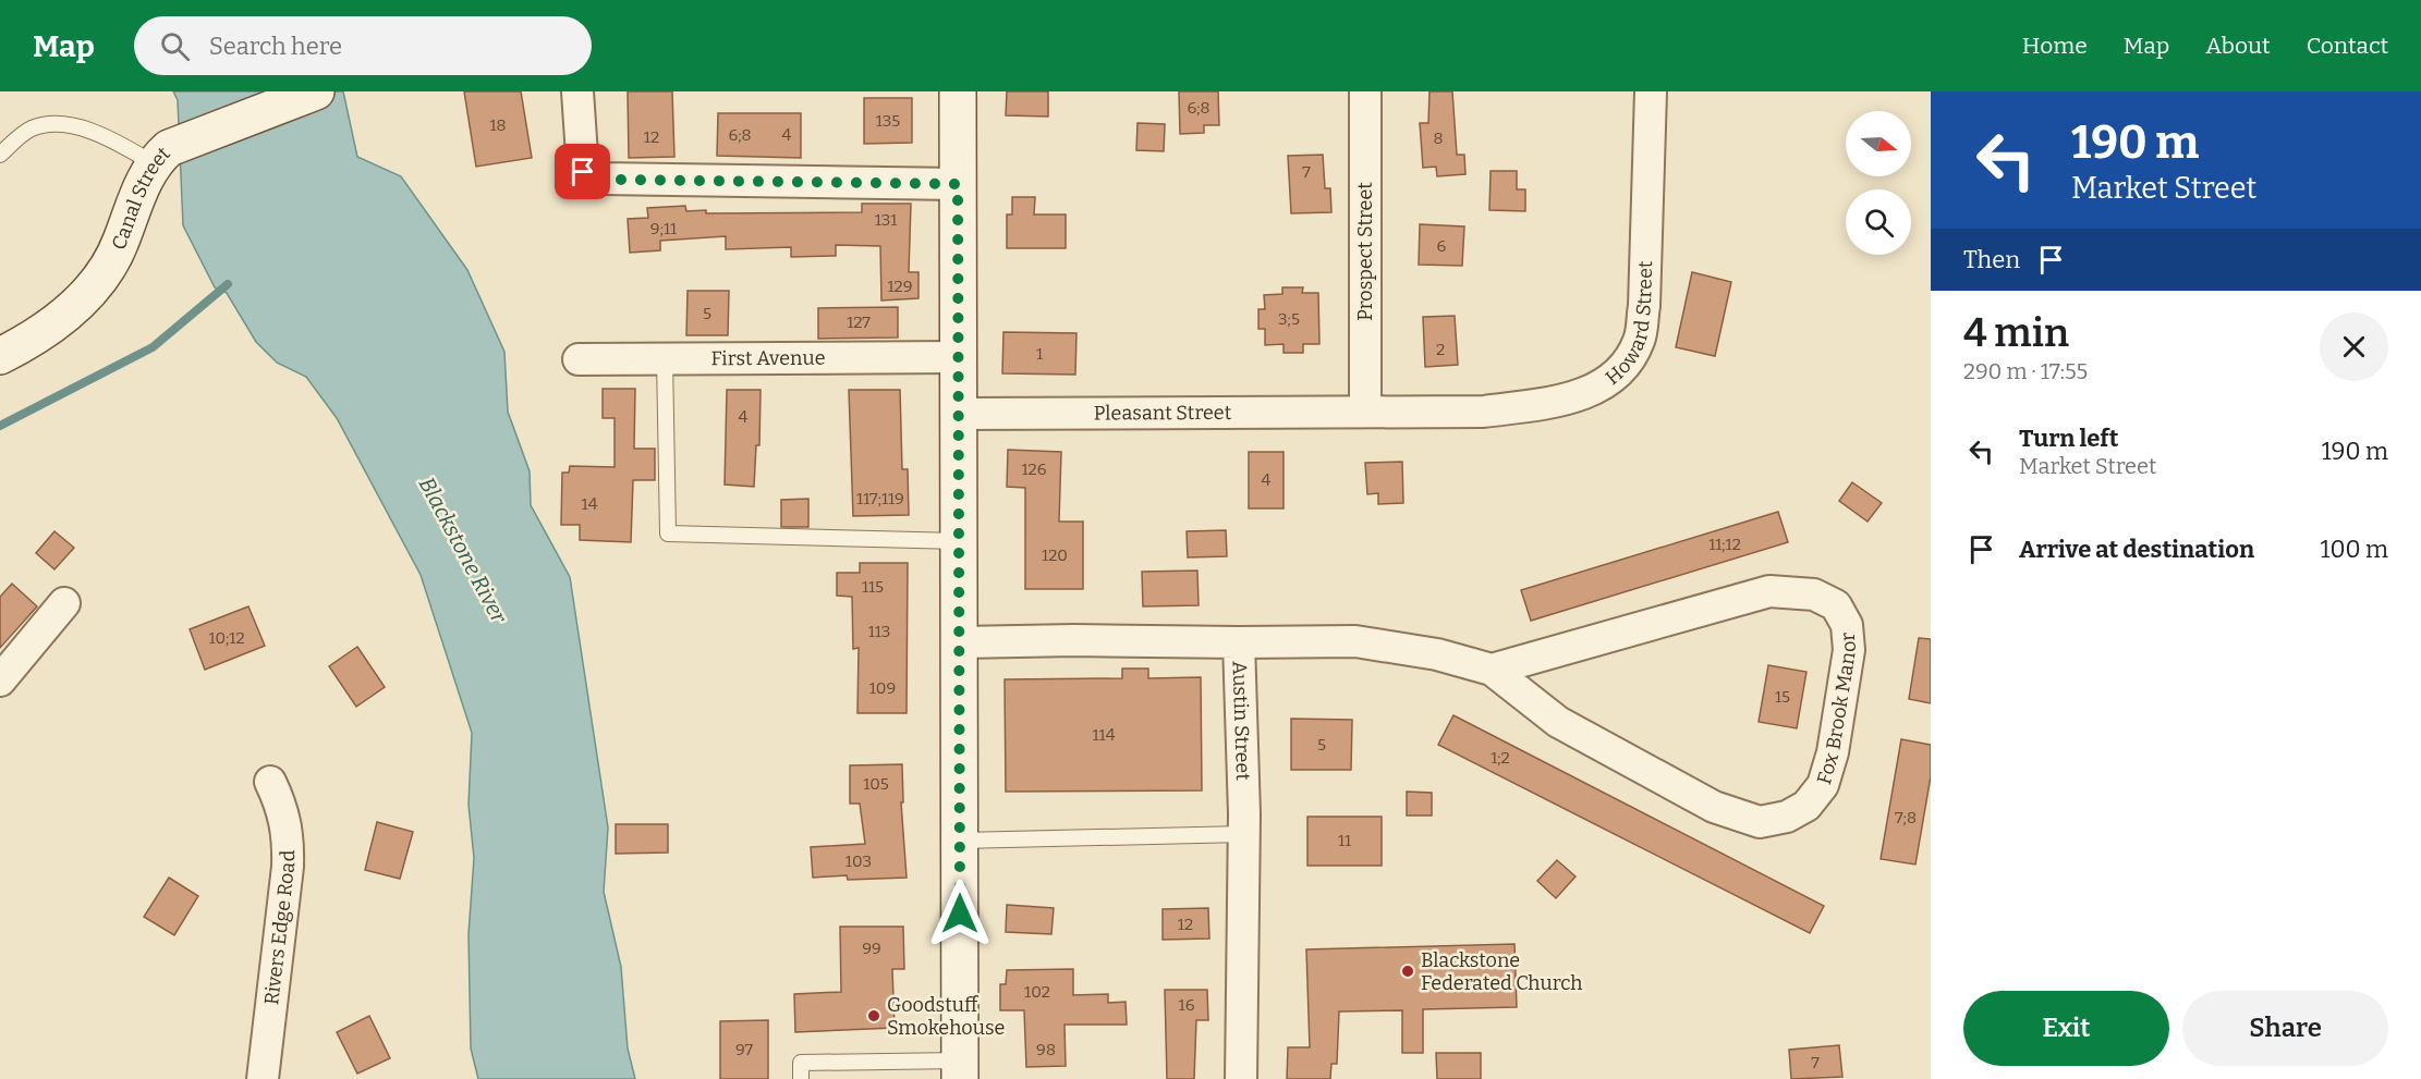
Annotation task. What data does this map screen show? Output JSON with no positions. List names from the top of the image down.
{
  "streets": {
    "main road": ["Canal Street"],
    "street": [
      "Prospect Street",
      "Howard Street",
      "First Avenue",
      "Pleasant Street",
      "Fox Brook Manor",
      "Austin Street",
      "Rivers Edge Road"
    ]
  },
  "crossings": [
    ["Prospect Street", "Howard Street"],
    ["Prospect Street", "Pleasant Street"],
    ["Howard Street", "Pleasant Street"],
    ["Fox Brook Manor", "Austin Street"]
  ],
  "water": ["Blackstone River"],
  "places": ["Blackstone Federated Church", "Goodstuff Smokehouse"],
  "house_numbers": [
    "6;8",
    "135",
    "18",
    "6;8",
    "4",
    "12",
    "8",
    "7",
    "131",
    "9;11",
    "6",
    "129",
    "5",
    "3;5",
    "127",
    "2",
    "1",
    "4",
    "126",
    "4",
    "117;119",
    "14",
    "11;12",
    "120",
    "115",
    "113",
    "10;12",
    "109",
    "15",
    "114",
    "5",
    "1;2",
    "105",
    "7;8",
    "11",
    "103",
    "12",
    "99",
    "102",
    "16",
    "97",
    "98",
    "7"
  ],
  "north": "right",
  "page": {
    "header": "Map",
    "search": "Search here",
    "nav": [
      "Home",
      "Map",
      "About",
      "Contact"
    ],
    "turn": ["190 m", "Market Street"],
    "then": "Then",
    "heading": ["4 min", "290 m · 17:55"],
    "list": [
      {
        "name": "Turn left",
        "note": "Market Street",
        "value": "190 m"
      },
      {
        "name": "Arrive at destination",
        "value": "100 m"
      }
    ],
    "buttons": ["Exit", "Share"]
  }
}
